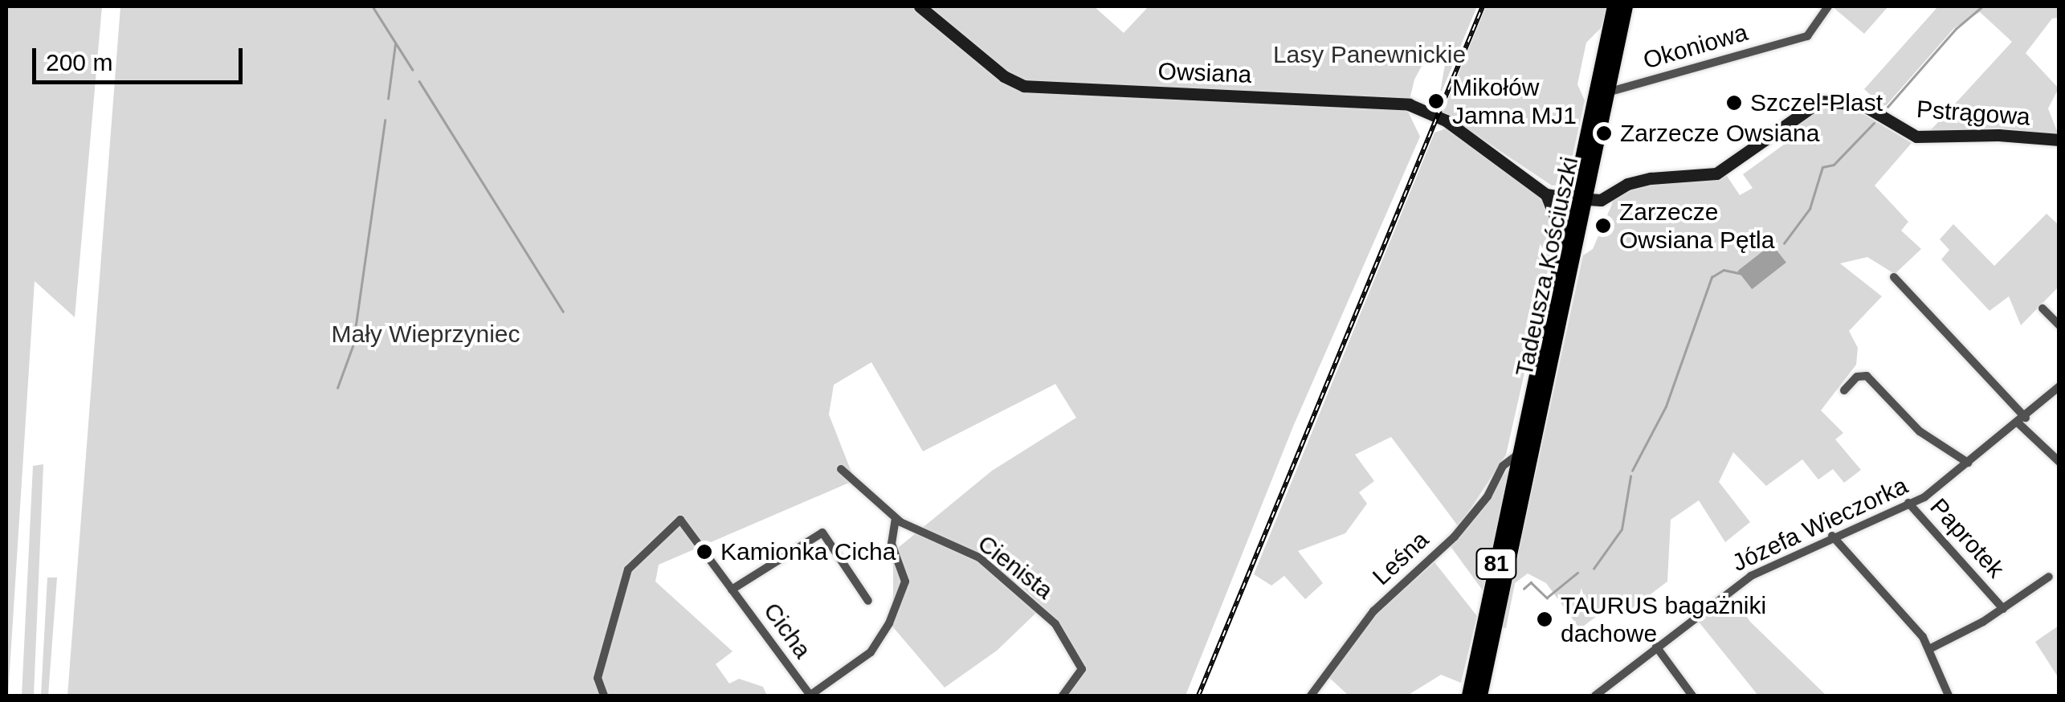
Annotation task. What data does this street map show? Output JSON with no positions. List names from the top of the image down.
{
  "streets": {
    "main road": ["Tadeusza Kościuszki", "81"],
    "street": [
      "Okoniowa",
      "Owsiana",
      "Pstrągowa",
      "Józefa Wieczorka",
      "Paprotek",
      "Leśna",
      "Cienista",
      "Cicha"
    ]
  },
  "crossings": [
    ["Okoniowa", "Tadeusza Kościuszki"],
    ["Owsiana", "Pstrągowa"],
    ["Owsiana", "Tadeusza Kościuszki"],
    ["Pstrągowa", "Tadeusza Kościuszki"],
    ["Tadeusza Kościuszki", "81"],
    ["Józefa Wieczorka", "Paprotek"],
    ["Leśna", "81"]
  ],
  "parks": ["Lasy Panewnickie", "Mały Wieprzyniec"],
  "places": [
    "Mikołów Jamna MJ1",
    "Szczel-Plast",
    "Zarzecze Owsiana",
    "Zarzecze Owsiana Pętla",
    "Kamionka Cicha",
    "TAURUS bagażniki dachowe"
  ],
  "scale_bar": "200 m"
}
